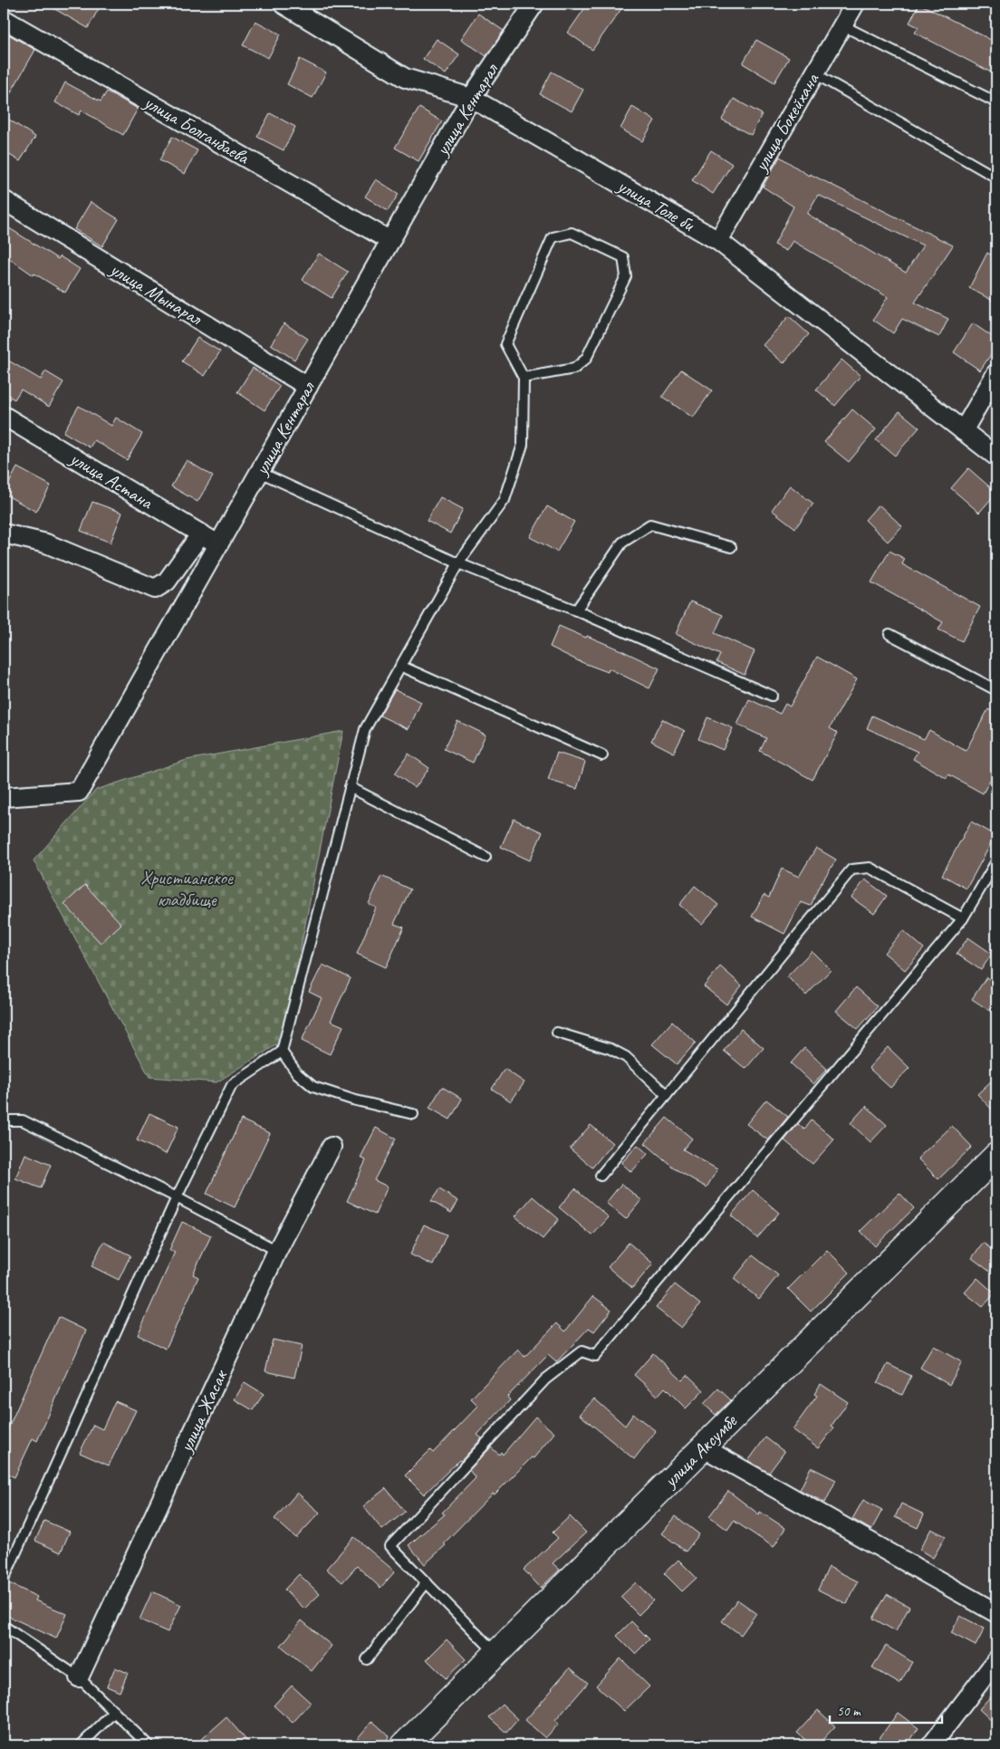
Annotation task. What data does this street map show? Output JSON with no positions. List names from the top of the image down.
{
  "streets": {
    "main road": ["улица Аксумбе"],
    "street": [
      "улица Кентарал",
      "улица Бокейхана",
      "улица Болганбаева",
      "улица Толе би",
      "улица Мынарал",
      "улица Астана",
      "улица Жасак"
    ]
  },
  "crossings": [
    ["улица Кентарал", "улица Болганбаева"],
    ["улица Кентарал", "улица Толе би"],
    ["улица Кентарал", "улица Мынарал"],
    ["улица Кентарал", "улица Астана"],
    ["улица Бокейхана", "улица Толе би"]
  ],
  "parks": ["Христианское кладбище"],
  "scale_bar": "50 m"
}
